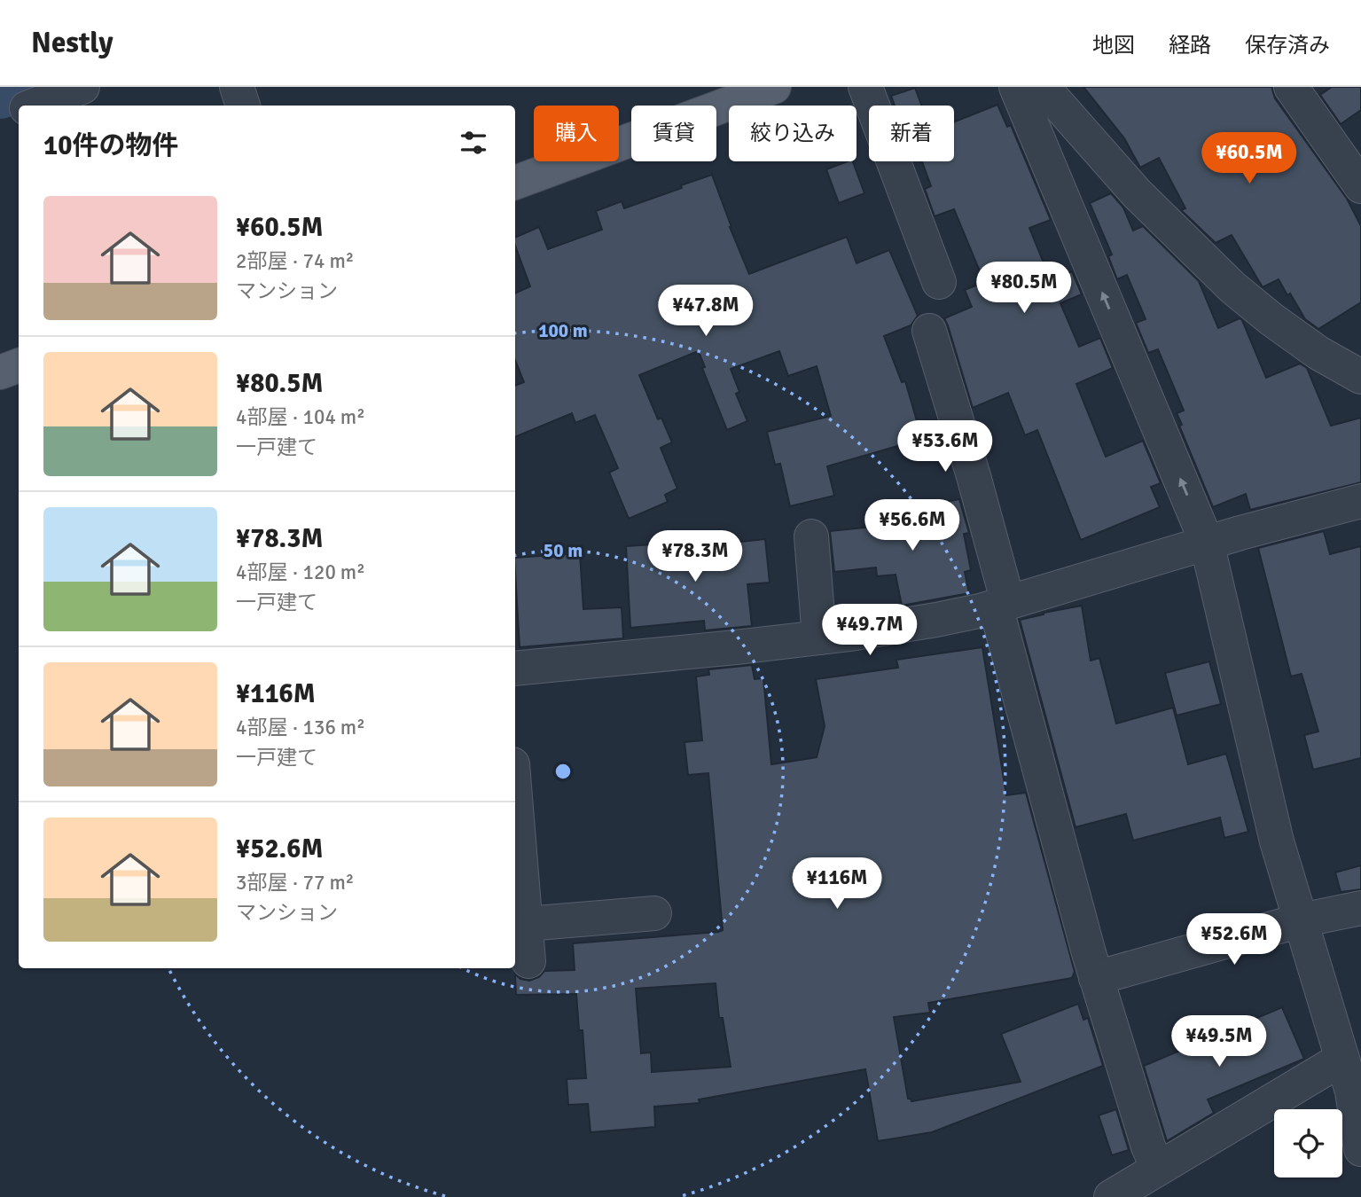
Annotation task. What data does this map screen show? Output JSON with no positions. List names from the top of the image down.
{
  "page": {
    "header": "Nestly",
    "nav": ["地図", "経路", "保存済み"],
    "chip": [
      "購入",
      "賃貸",
      "絞り込み",
      "新着"
    ],
    "heading": "10件の物件",
    "price": [
      "¥60.5M",
      "¥80.5M",
      "¥47.8M",
      "¥53.6M",
      "¥56.6M",
      "¥78.3M",
      "¥49.7M",
      "¥116M",
      "¥52.6M",
      "¥49.5M"
    ],
    "list": [
      {
        "name": "¥60.5M",
        "note": "2部屋 · 74 m² · マンション"
      },
      {
        "name": "¥80.5M",
        "note": "4部屋 · 104 m² · 一戸建て"
      },
      {
        "name": "¥78.3M",
        "note": "4部屋 · 120 m² · 一戸建て"
      },
      {
        "name": "¥116M",
        "note": "4部屋 · 136 m² · 一戸建て"
      },
      {
        "name": "¥52.6M",
        "note": "3部屋 · 77 m² · マンション"
      }
    ]
  },
  "rings": ["100 m", "50 m"]
}
